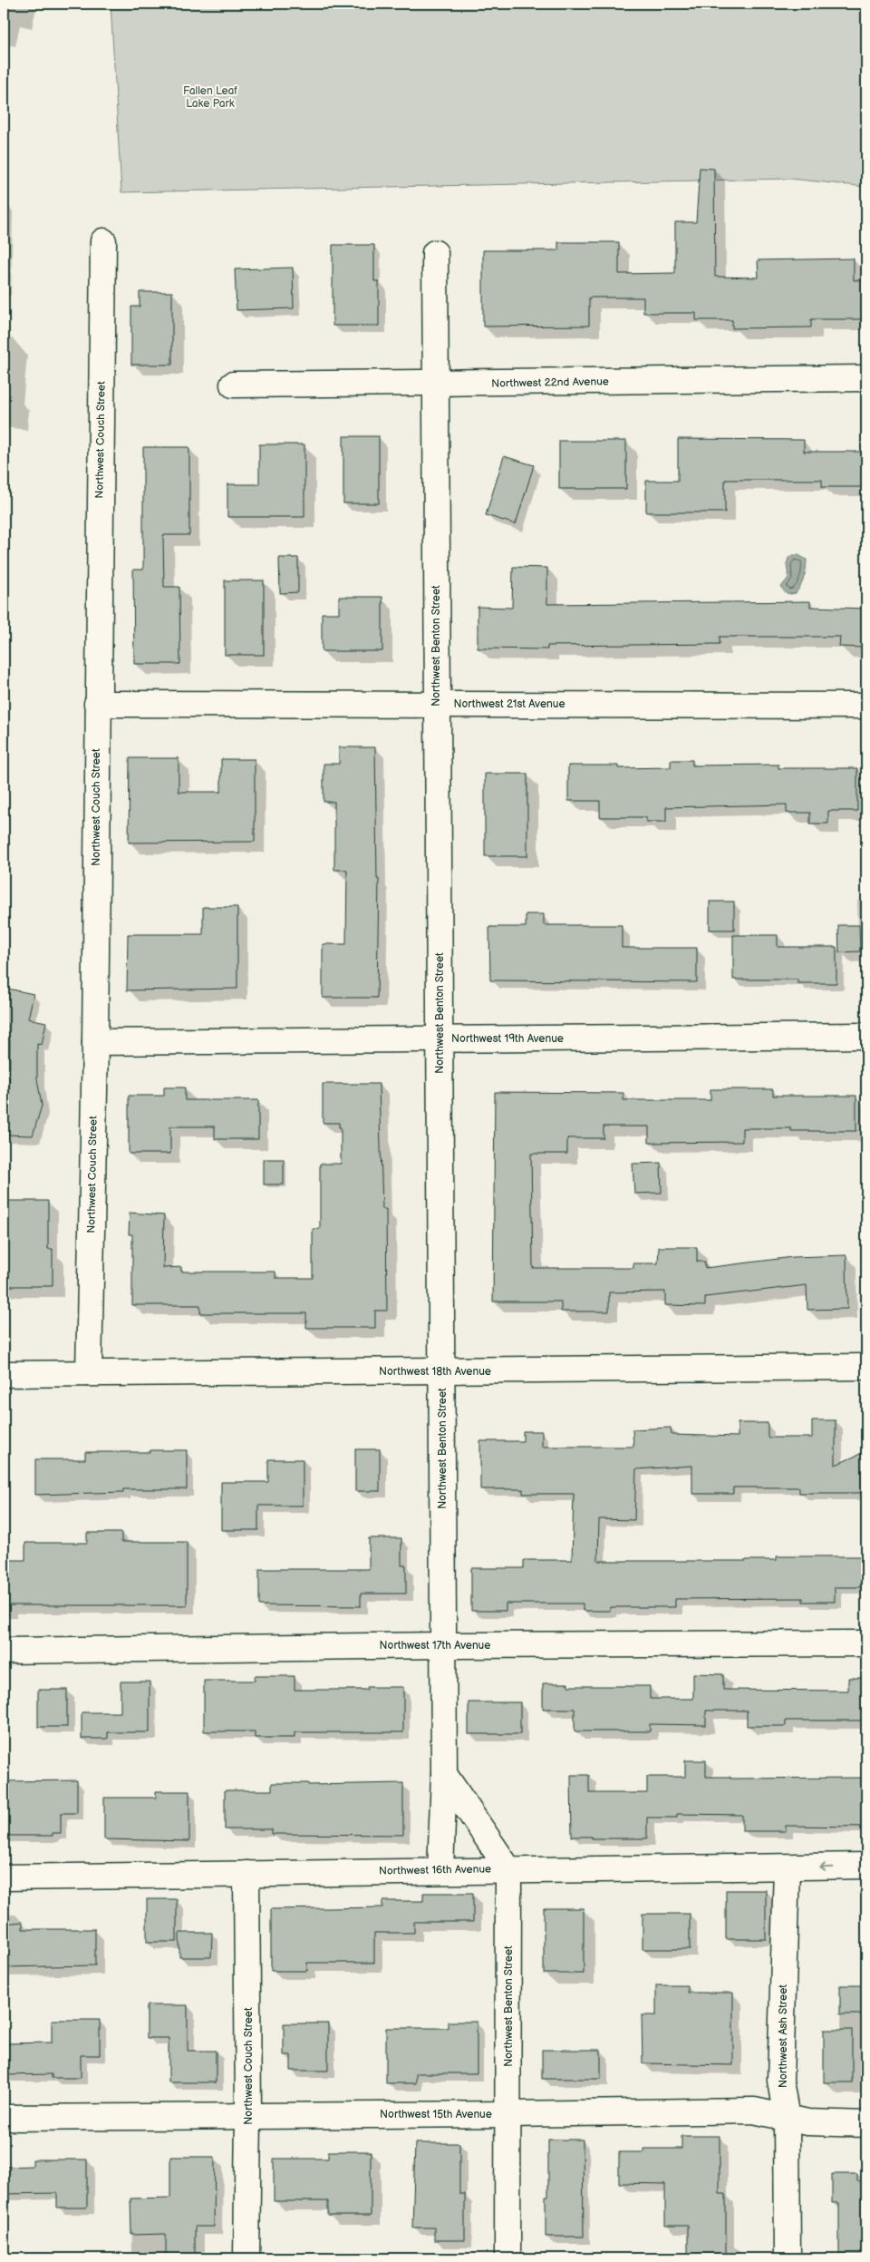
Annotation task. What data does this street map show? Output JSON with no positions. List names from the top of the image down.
{
  "streets": {
    "street": [
      "Northwest 22nd Avenue",
      "Northwest Couch Street",
      "Northwest Benton Street",
      "Northwest 21st Avenue",
      "Northwest 19th Avenue",
      "Northwest 18th Avenue",
      "Northwest 17th Avenue",
      "Northwest 16th Avenue",
      "Northwest Ash Street",
      "Northwest 15th Avenue"
    ]
  },
  "crossings": [
    ["Northwest 22nd Avenue", "Northwest Benton Street"],
    ["Northwest Couch Street", "Northwest 21st Avenue"],
    ["Northwest Couch Street", "Northwest 19th Avenue"],
    ["Northwest Couch Street", "Northwest 18th Avenue"],
    ["Northwest Couch Street", "Northwest 16th Avenue"],
    ["Northwest Couch Street", "Northwest 15th Avenue"],
    ["Northwest Benton Street", "Northwest 21st Avenue"],
    ["Northwest Benton Street", "Northwest 19th Avenue"],
    ["Northwest Benton Street", "Northwest 18th Avenue"],
    ["Northwest Benton Street", "Northwest 17th Avenue"],
    ["Northwest Benton Street", "Northwest 16th Avenue"],
    ["Northwest Benton Street", "Northwest 15th Avenue"],
    ["Northwest 16th Avenue", "Northwest Ash Street"],
    ["Northwest Ash Street", "Northwest 15th Avenue"]
  ],
  "parks": ["Fallen Leaf Lake Park"]
}
